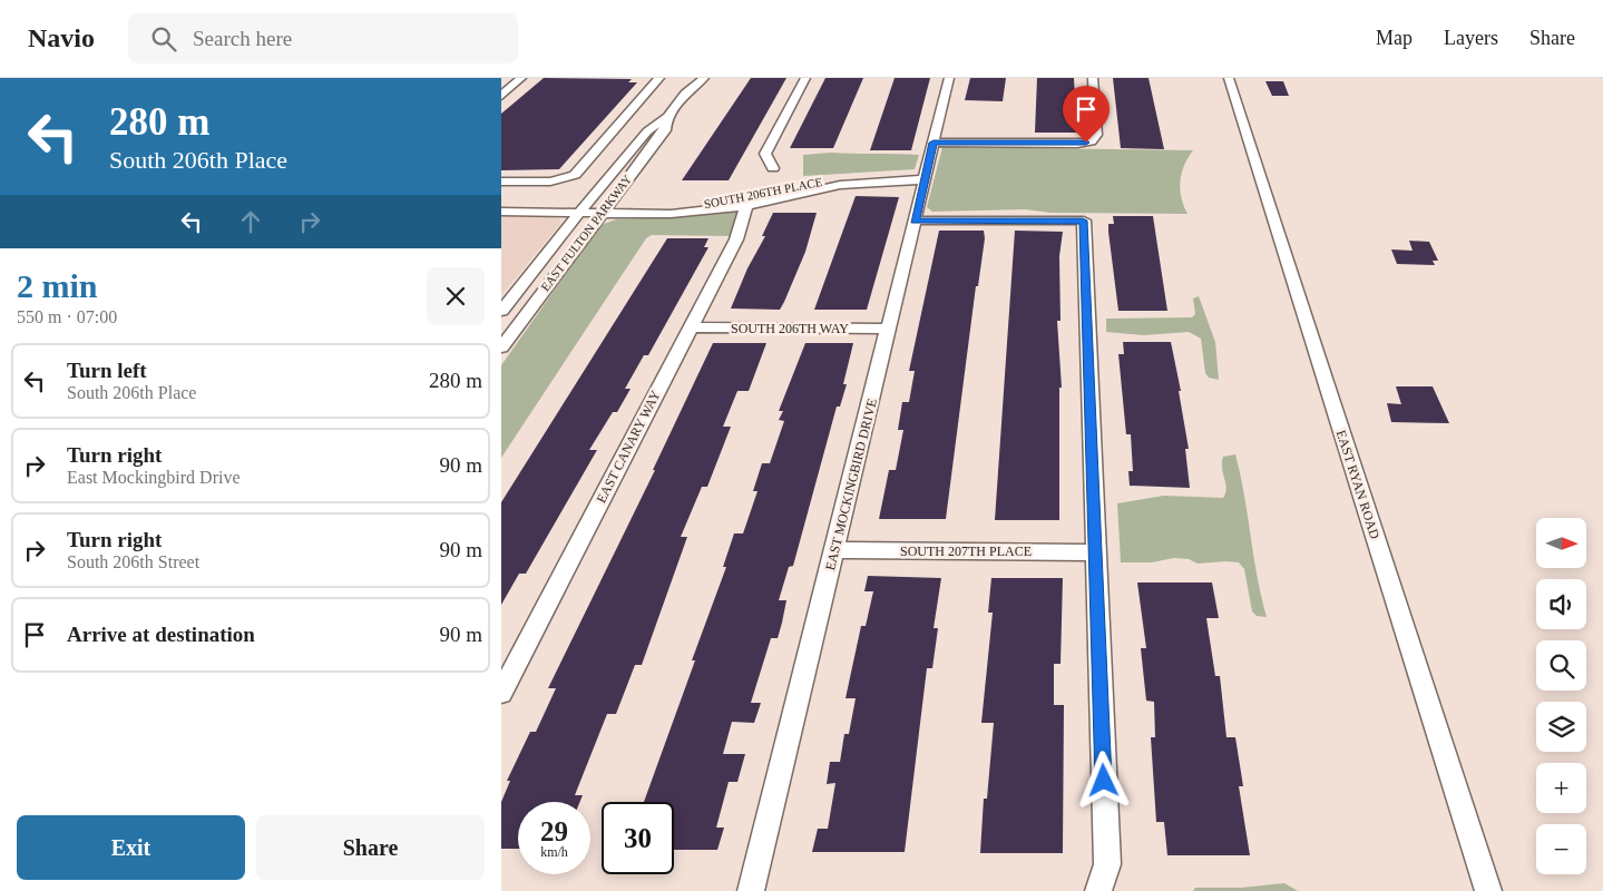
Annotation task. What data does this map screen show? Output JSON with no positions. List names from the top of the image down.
{
  "streets": {
    "street": [
      "SOUTH 206TH PLACE",
      "EAST FULTON PARKWAY",
      "SOUTH 206TH WAY",
      "EAST CANARY WAY",
      "EAST MOCKINGBIRD DRIVE",
      "EAST RYAN ROAD",
      "SOUTH 207TH PLACE"
    ]
  },
  "crossings": [
    ["SOUTH 206TH PLACE", "EAST FULTON PARKWAY"],
    ["SOUTH 206TH PLACE", "EAST CANARY WAY"],
    ["SOUTH 206TH PLACE", "EAST MOCKINGBIRD DRIVE"],
    ["SOUTH 206TH WAY", "EAST CANARY WAY"],
    ["SOUTH 206TH WAY", "EAST MOCKINGBIRD DRIVE"],
    ["EAST MOCKINGBIRD DRIVE", "SOUTH 207TH PLACE"]
  ],
  "north": "right",
  "page": {
    "header": "Navio",
    "search": "Search here",
    "nav": ["Map", "Layers", "Share"],
    "turn": ["280 m", "South 206th Place"],
    "heading": ["2 min", "550 m · 07:00"],
    "list": [
      {
        "name": "Turn left",
        "note": "South 206th Place",
        "value": "280 m"
      },
      {
        "name": "Turn right",
        "note": "East Mockingbird Drive",
        "value": "90 m"
      },
      {
        "name": "Turn right",
        "note": "South 206th Street",
        "value": "90 m"
      },
      {
        "name": "Arrive at destination",
        "value": "90 m"
      }
    ],
    "map_buttons": ["+", "−"],
    "speed": "29 km/h",
    "limit": "30",
    "buttons": ["Exit", "Share"]
  }
}
